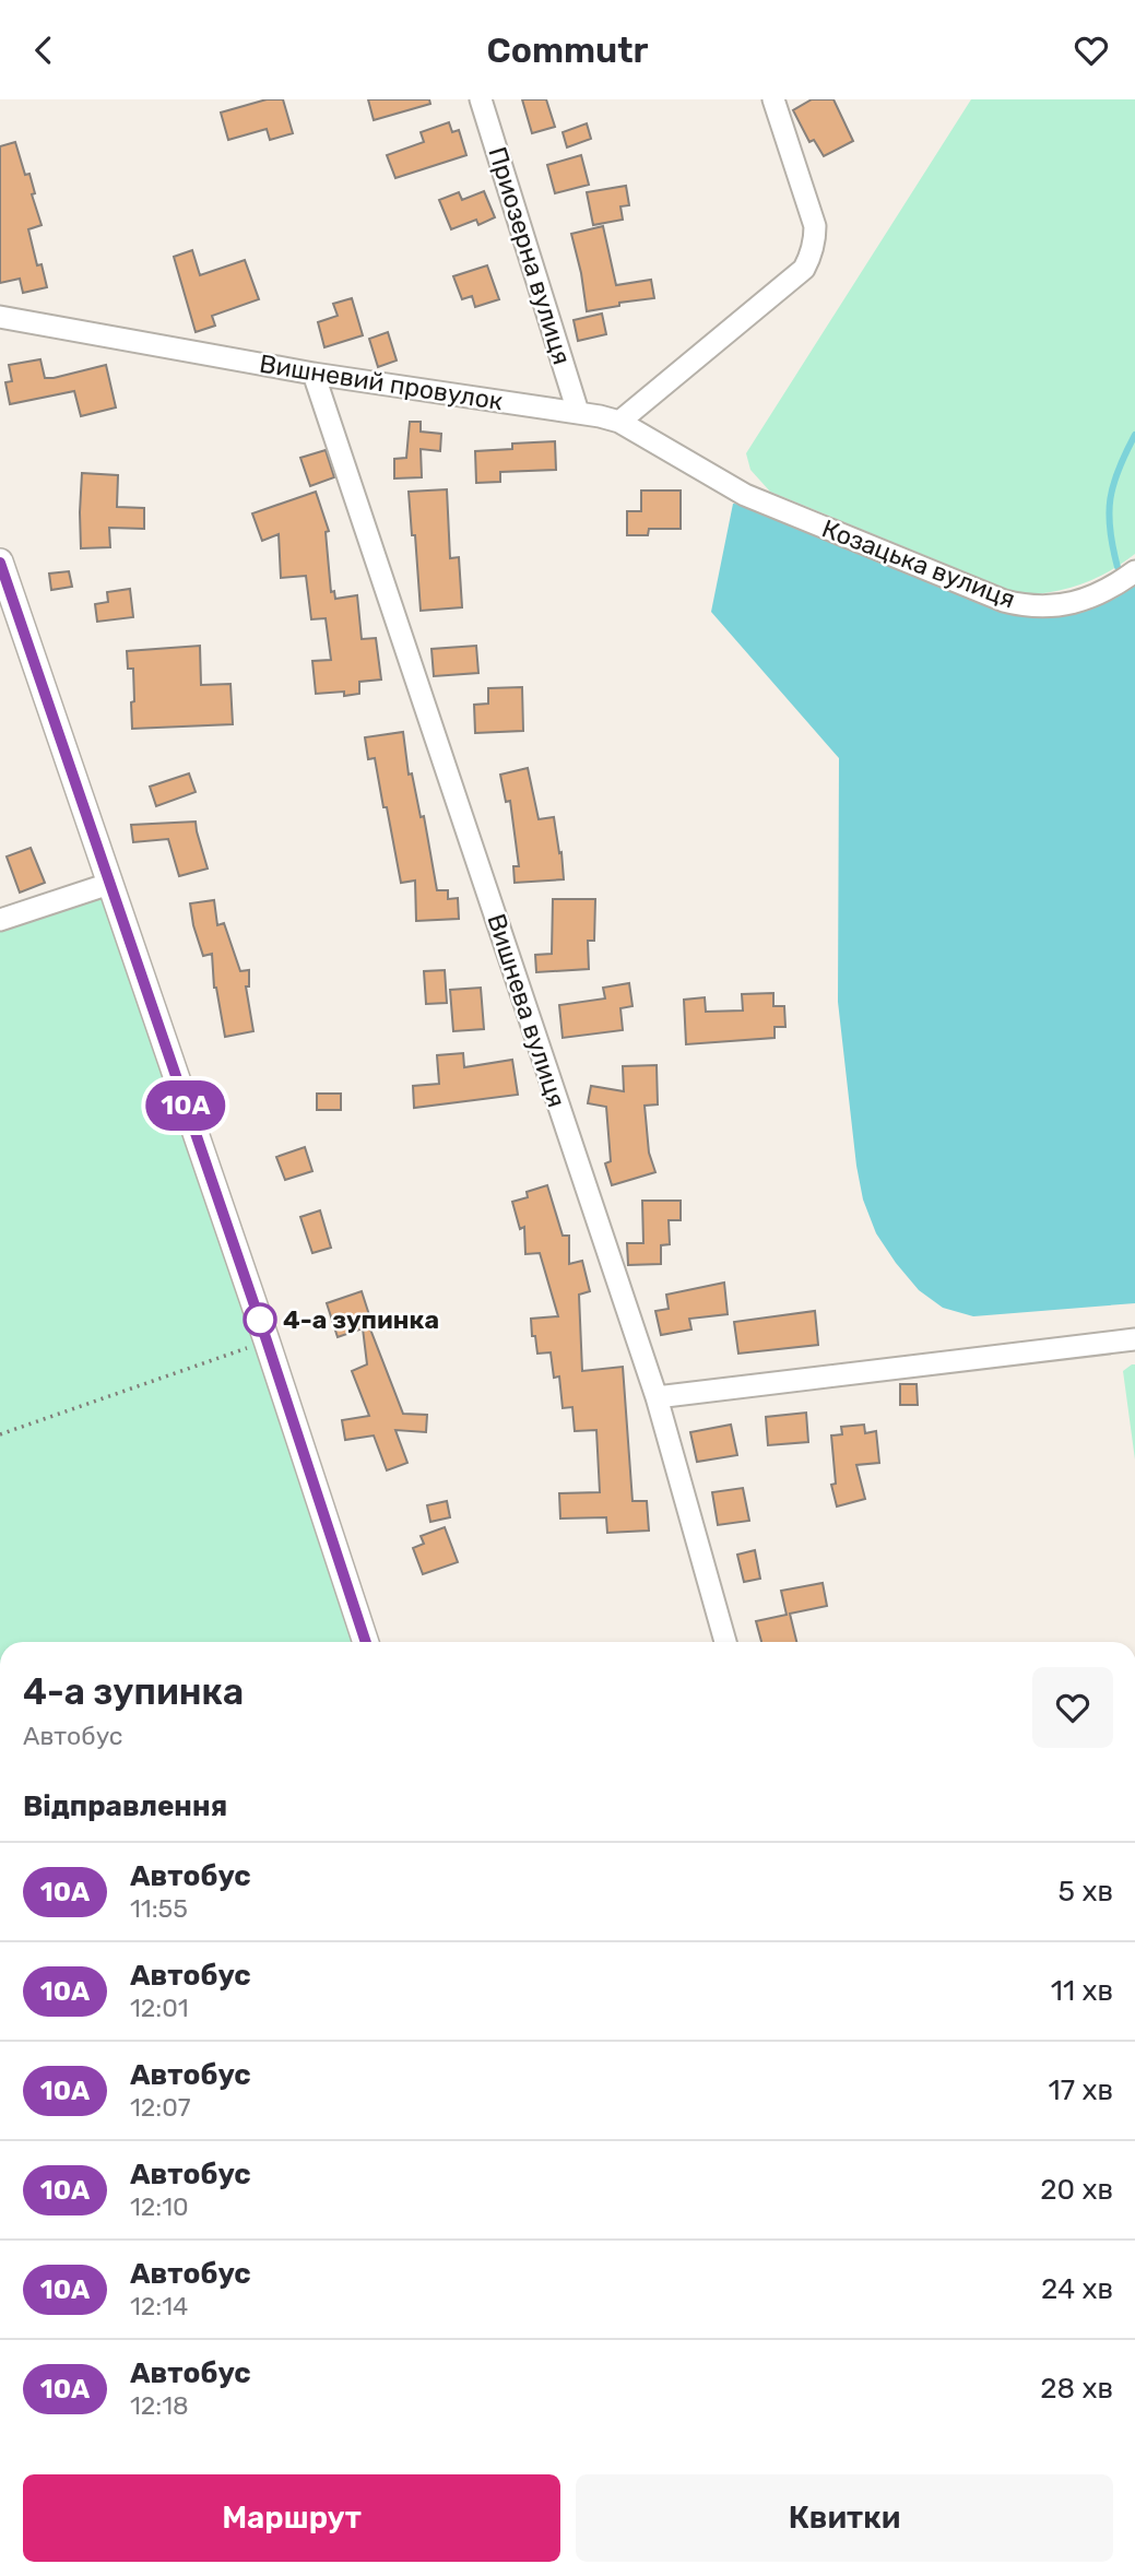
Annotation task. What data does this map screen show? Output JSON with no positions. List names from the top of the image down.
{
  "streets": {
    "street": [
      "Приозерна вулиця",
      "Вишневий провулок",
      "Козацька вулиця",
      "Вишнева вулиця"
    ]
  },
  "crossings": [
    ["Приозерна вулиця", "Вишневий провулок"],
    ["Вишневий провулок", "Козацька вулиця"],
    ["Вишневий провулок", "Вишнева вулиця"]
  ],
  "places": ["4-а зупинка"],
  "lines": ["bus line 10А"],
  "page": {
    "header": "Commutr",
    "on_map": "10А",
    "heading": [
      ["4-а зупинка", "Автобус"],
      "Відправлення"
    ],
    "list": [
      {
        "mark": "10А",
        "name": "Автобус",
        "note": "11:55",
        "value": "5 хв"
      },
      {
        "mark": "10А",
        "name": "Автобус",
        "note": "12:01",
        "value": "11 хв"
      },
      {
        "mark": "10А",
        "name": "Автобус",
        "note": "12:07",
        "value": "17 хв"
      },
      {
        "mark": "10А",
        "name": "Автобус",
        "note": "12:10",
        "value": "20 хв"
      },
      {
        "mark": "10А",
        "name": "Автобус",
        "note": "12:14",
        "value": "24 хв"
      },
      {
        "mark": "10А",
        "name": "Автобус",
        "note": "12:18",
        "value": "28 хв"
      }
    ],
    "buttons": ["Маршрут", "Квитки"]
  }
}
